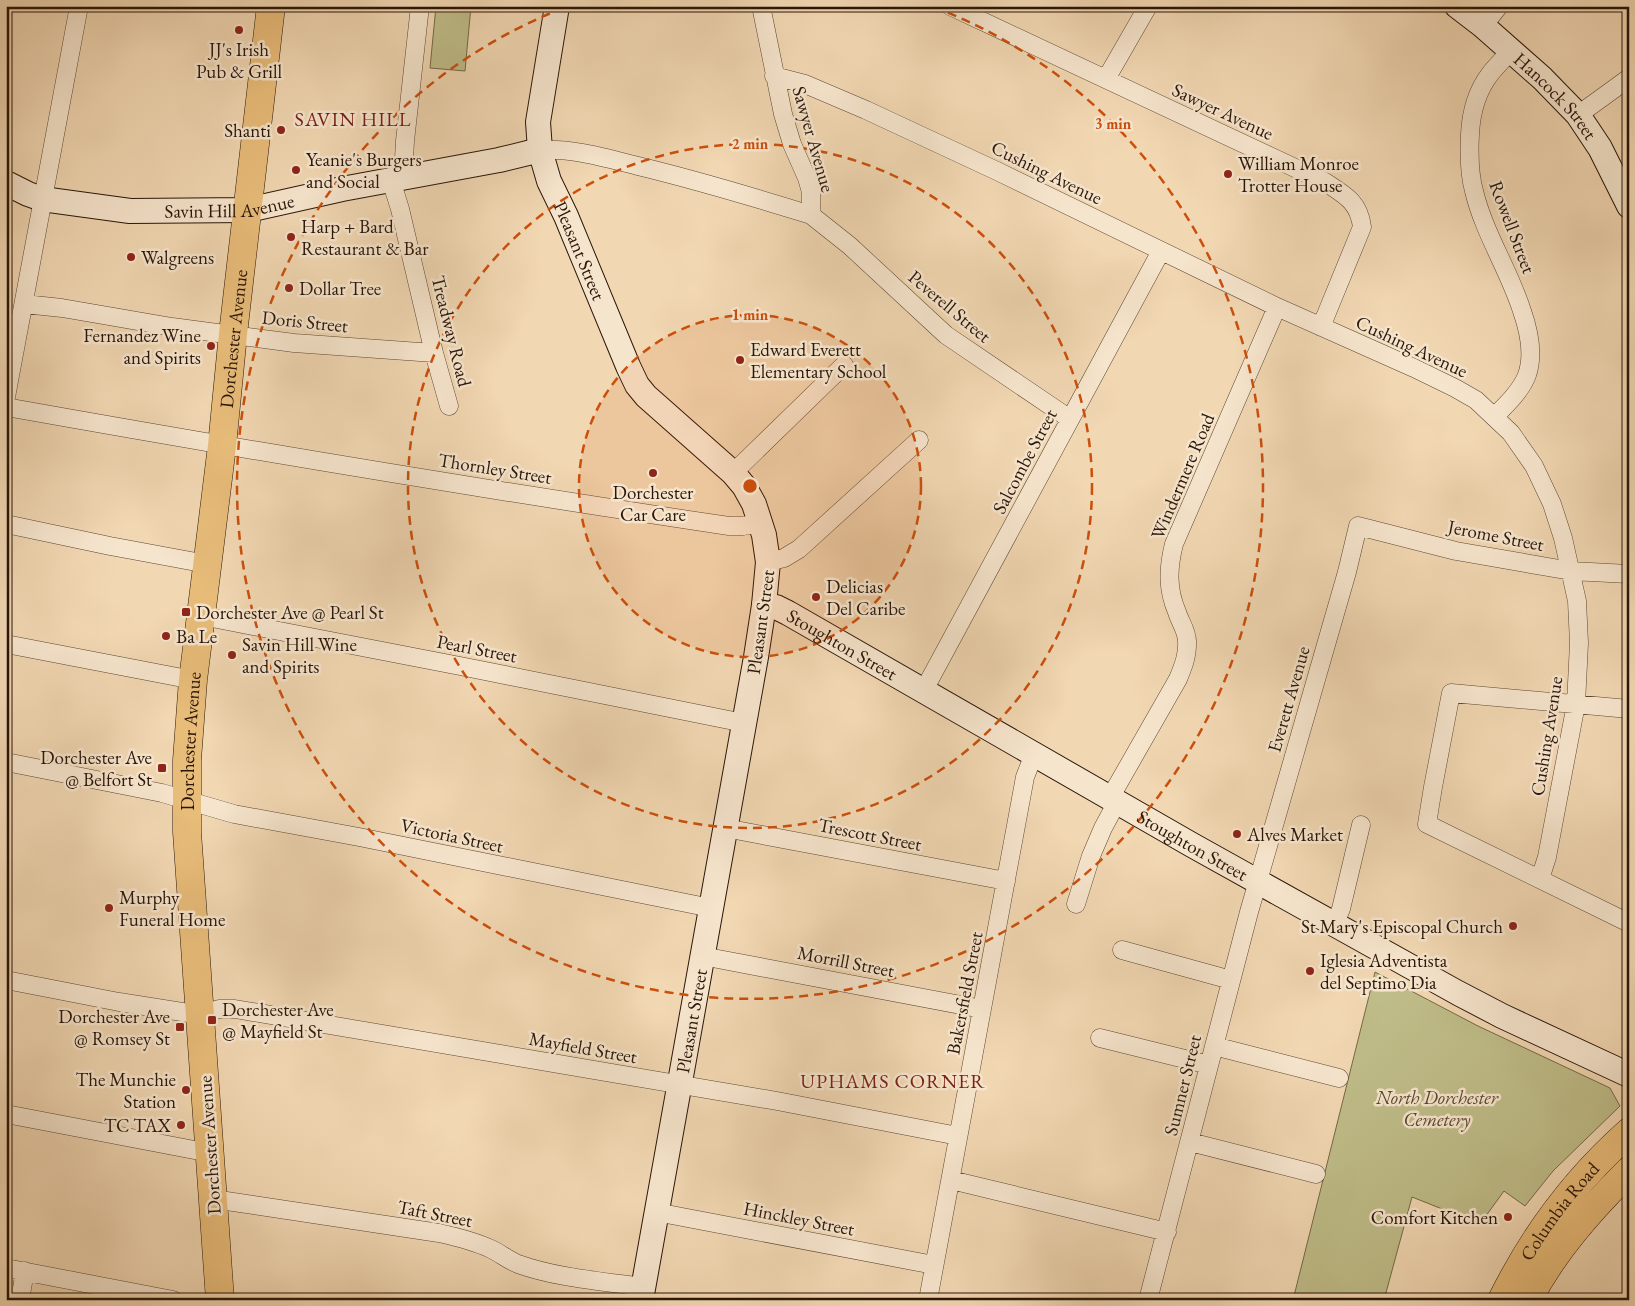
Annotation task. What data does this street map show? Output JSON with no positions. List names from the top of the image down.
{
  "streets": {
    "main road": [
      "Hancock Street",
      "Savin Hill Avenue",
      "Pleasant Street",
      "Dorchester Avenue",
      "Stoughton Street",
      "Columbia Road"
    ],
    "street": [
      "Sawyer Avenue",
      "Cushing Avenue",
      "Rowell Street",
      "Peverell Street",
      "Doris Street",
      "Treadway Road",
      "Salcombe Street",
      "Thornley Street",
      "Windermere Road",
      "Jerome Street",
      "Pearl Street",
      "Everett Avenue",
      "Trescott Street",
      "Victoria Street",
      "Morrill Street",
      "Bakersfield Street",
      "Mayfield Street",
      "Sumner Street",
      "Taft Street",
      "Hinckley Street"
    ]
  },
  "crossings": [
    ["Hancock Street", "Rowell Street"],
    ["Sawyer Avenue", "Cushing Avenue"],
    ["Sawyer Avenue", "Savin Hill Avenue"],
    ["Sawyer Avenue", "Pleasant Street"],
    ["Sawyer Avenue", "Peverell Street"],
    ["Cushing Avenue", "Rowell Street"],
    ["Cushing Avenue", "Salcombe Street"],
    ["Cushing Avenue", "Windermere Road"],
    ["Cushing Avenue", "Jerome Street"],
    ["Savin Hill Avenue", "Pleasant Street"],
    ["Savin Hill Avenue", "Treadway Road"],
    ["Savin Hill Avenue", "Dorchester Avenue"],
    ["Pleasant Street", "Thornley Street"],
    ["Pleasant Street", "Stoughton Street"],
    ["Pleasant Street", "Pearl Street"],
    ["Pleasant Street", "Trescott Street"],
    ["Pleasant Street", "Victoria Street"],
    ["Pleasant Street", "Morrill Street"],
    ["Pleasant Street", "Mayfield Street"],
    ["Pleasant Street", "Taft Street"],
    ["Pleasant Street", "Hinckley Street"],
    ["Peverell Street", "Salcombe Street"],
    ["Doris Street", "Treadway Road"],
    ["Doris Street", "Dorchester Avenue"],
    ["Dorchester Avenue", "Thornley Street"],
    ["Dorchester Avenue", "Pearl Street"],
    ["Dorchester Avenue", "Victoria Street"],
    ["Dorchester Avenue", "Mayfield Street"],
    ["Dorchester Avenue", "Taft Street"],
    ["Salcombe Street", "Stoughton Street"],
    ["Windermere Road", "Stoughton Street"],
    ["Jerome Street", "Everett Avenue"],
    ["Stoughton Street", "Everett Avenue"],
    ["Stoughton Street", "Bakersfield Street"],
    ["Stoughton Street", "Sumner Street"],
    ["Everett Avenue", "Sumner Street"],
    ["Trescott Street", "Bakersfield Street"],
    ["Morrill Street", "Bakersfield Street"],
    ["Bakersfield Street", "Mayfield Street"],
    ["Bakersfield Street", "Hinckley Street"]
  ],
  "districts": ["SAVIN HILL", "UPHAMS CORNER"],
  "parks": ["North Dorchester Cemetery"],
  "places": {
    "other": [
      "JJ's Irish Pub & Grill",
      "Shanti",
      "Yeanie's Burgers and Social",
      "William Monroe Trotter House",
      "Harp + Bard Restaurant & Bar",
      "Walgreens",
      "Dollar Tree",
      "Fernandez Wine and Spirits",
      "Edward Everett Elementary School",
      "Dorchester Car Care",
      "Delicias Del Caribe",
      "Ba Le",
      "Savin Hill Wine and Spirits",
      "Alves Market",
      "Murphy Funeral Home",
      "St Mary's Episcopal Church",
      "Iglesia Adventista del Septimo Dia",
      "The Munchie Station",
      "TC TAX",
      "Comfort Kitchen"
    ],
    "transit": [
      "Dorchester Ave @ Pearl St",
      "Dorchester Ave @ Belfort St",
      "Dorchester Ave @ Mayfield St",
      "Dorchester Ave @ Romsey St"
    ]
  },
  "rings": ["3 min", "2 min", "1 min"]
}
